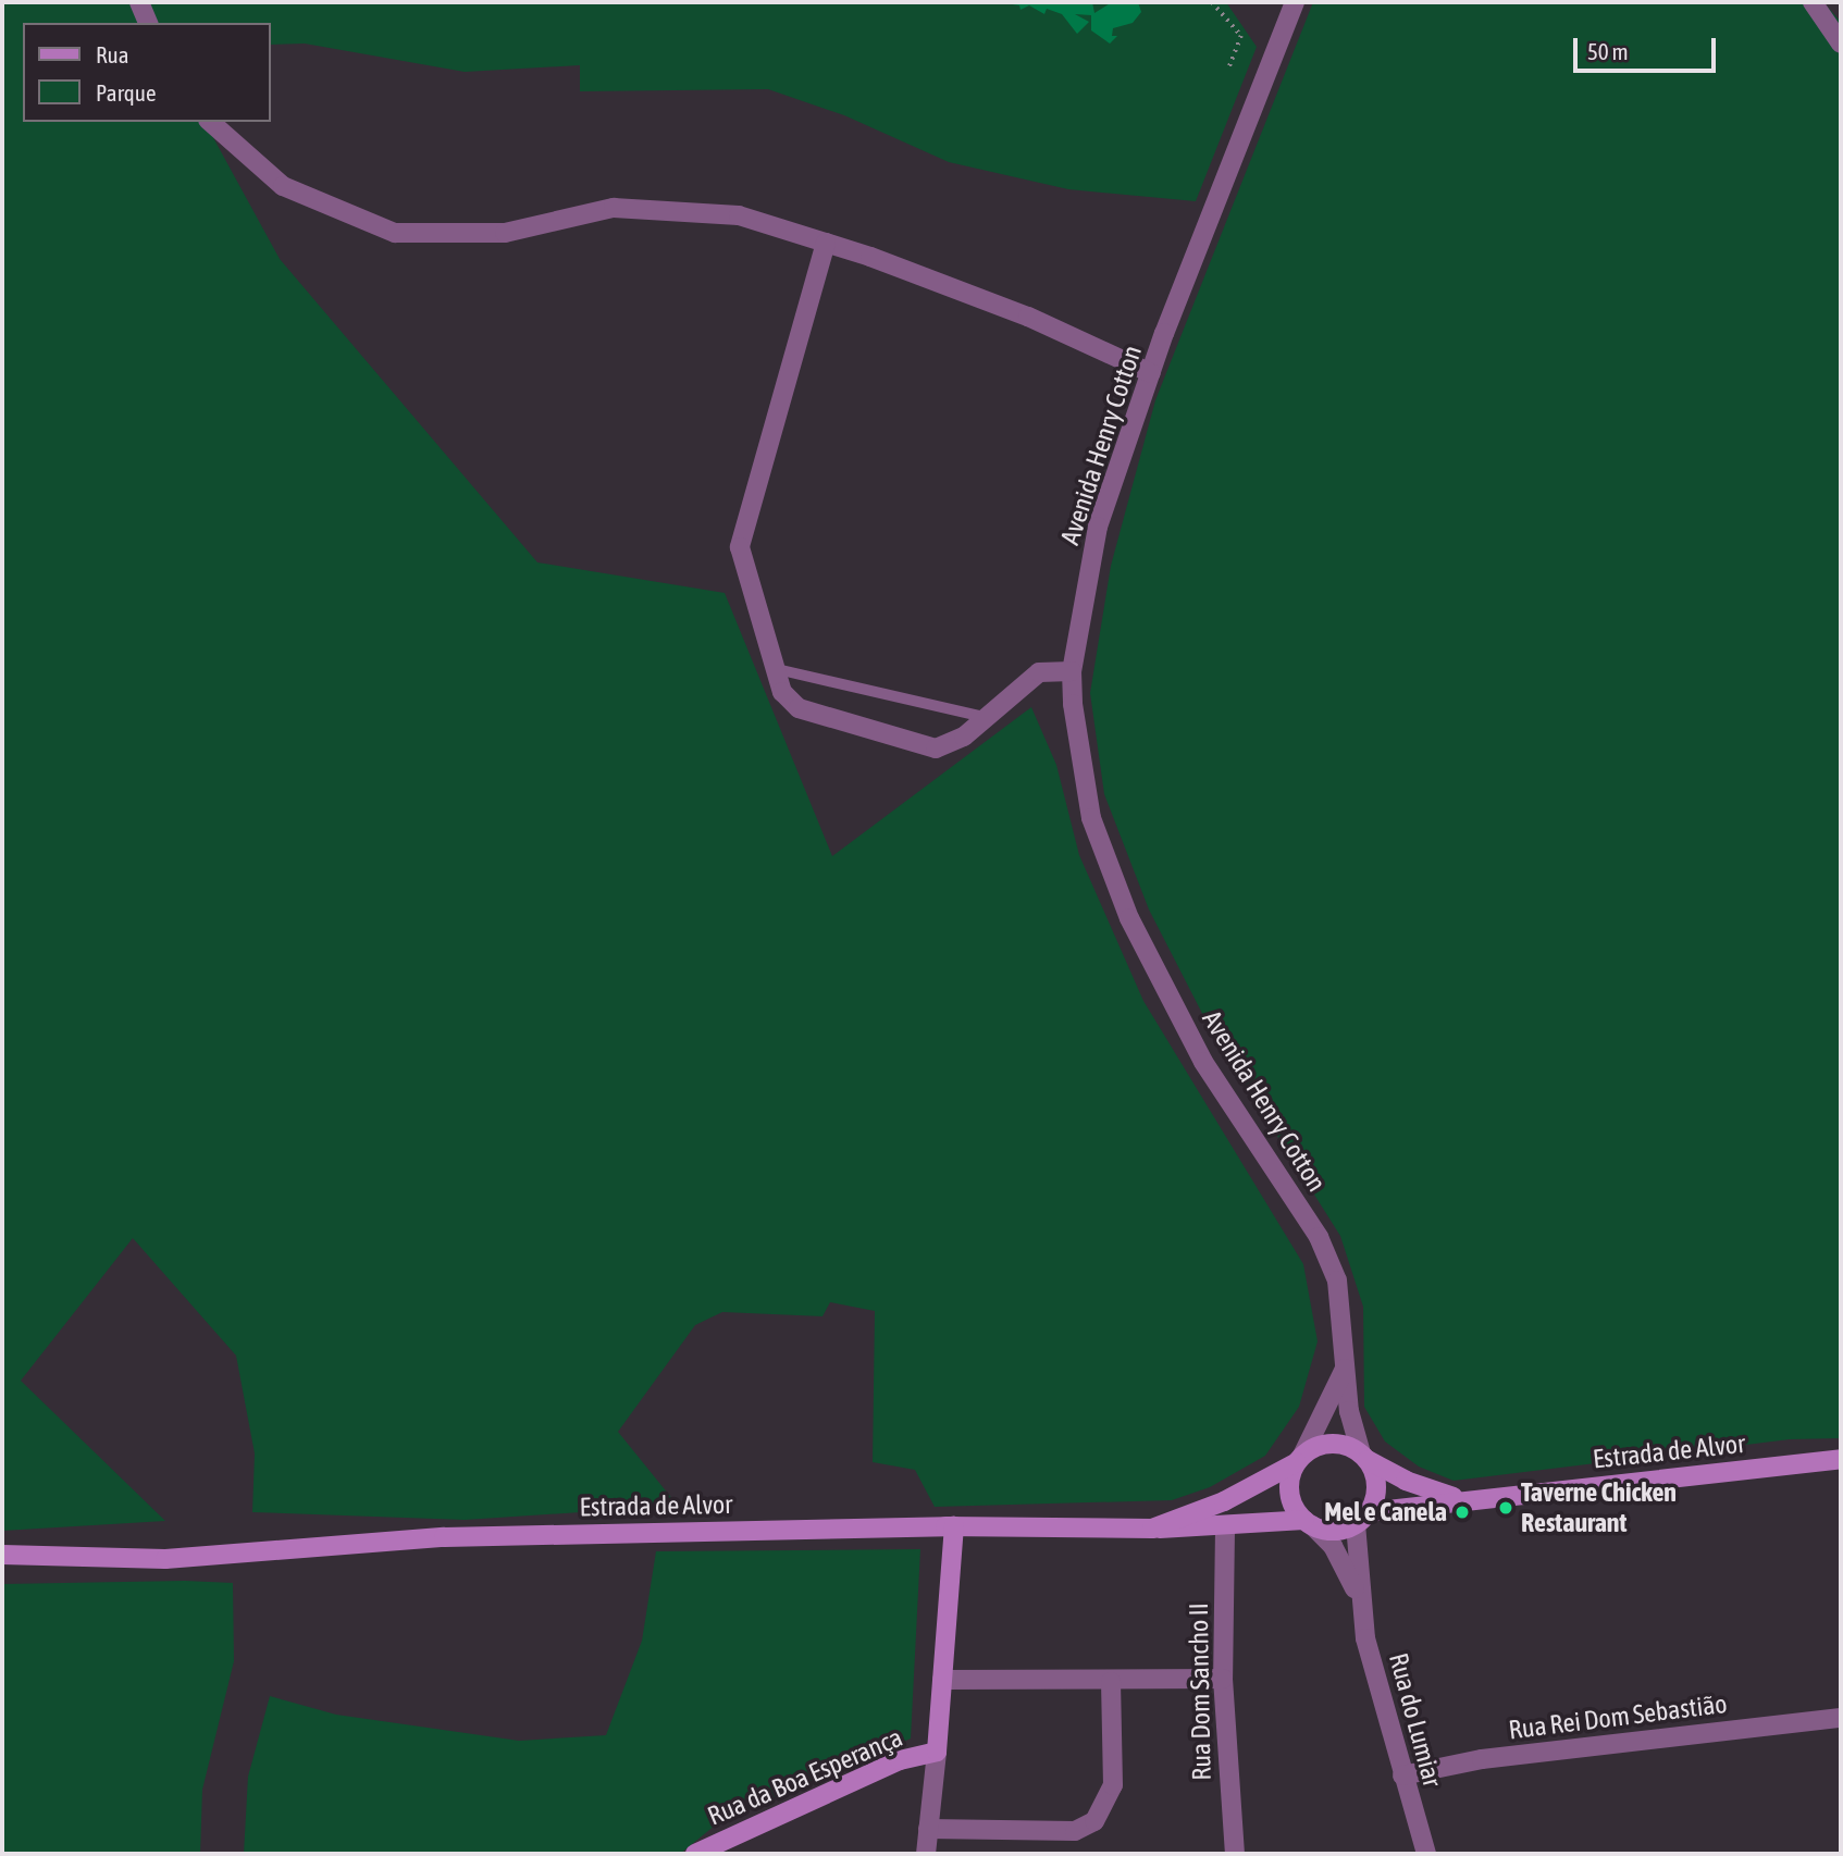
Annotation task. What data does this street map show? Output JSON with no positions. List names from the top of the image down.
{
  "streets": {
    "street": [
      "Avenida Henry Cotton",
      "Estrada de Alvor",
      "Rua Dom Sancho II",
      "Rua Rei Dom Sebastião",
      "Rua do Lumiar",
      "Rua da Boa Esperança"
    ]
  },
  "crossings": [
    ["Avenida Henry Cotton", "Estrada de Alvor"],
    ["Estrada de Alvor", "Rua Dom Sancho II"],
    ["Rua Rei Dom Sebastião", "Rua do Lumiar"]
  ],
  "places": ["Taverne Chicken Restaurant", "Mel e Canela"],
  "legend": ["Rua", "Parque"],
  "scale_bar": "50 m"
}
